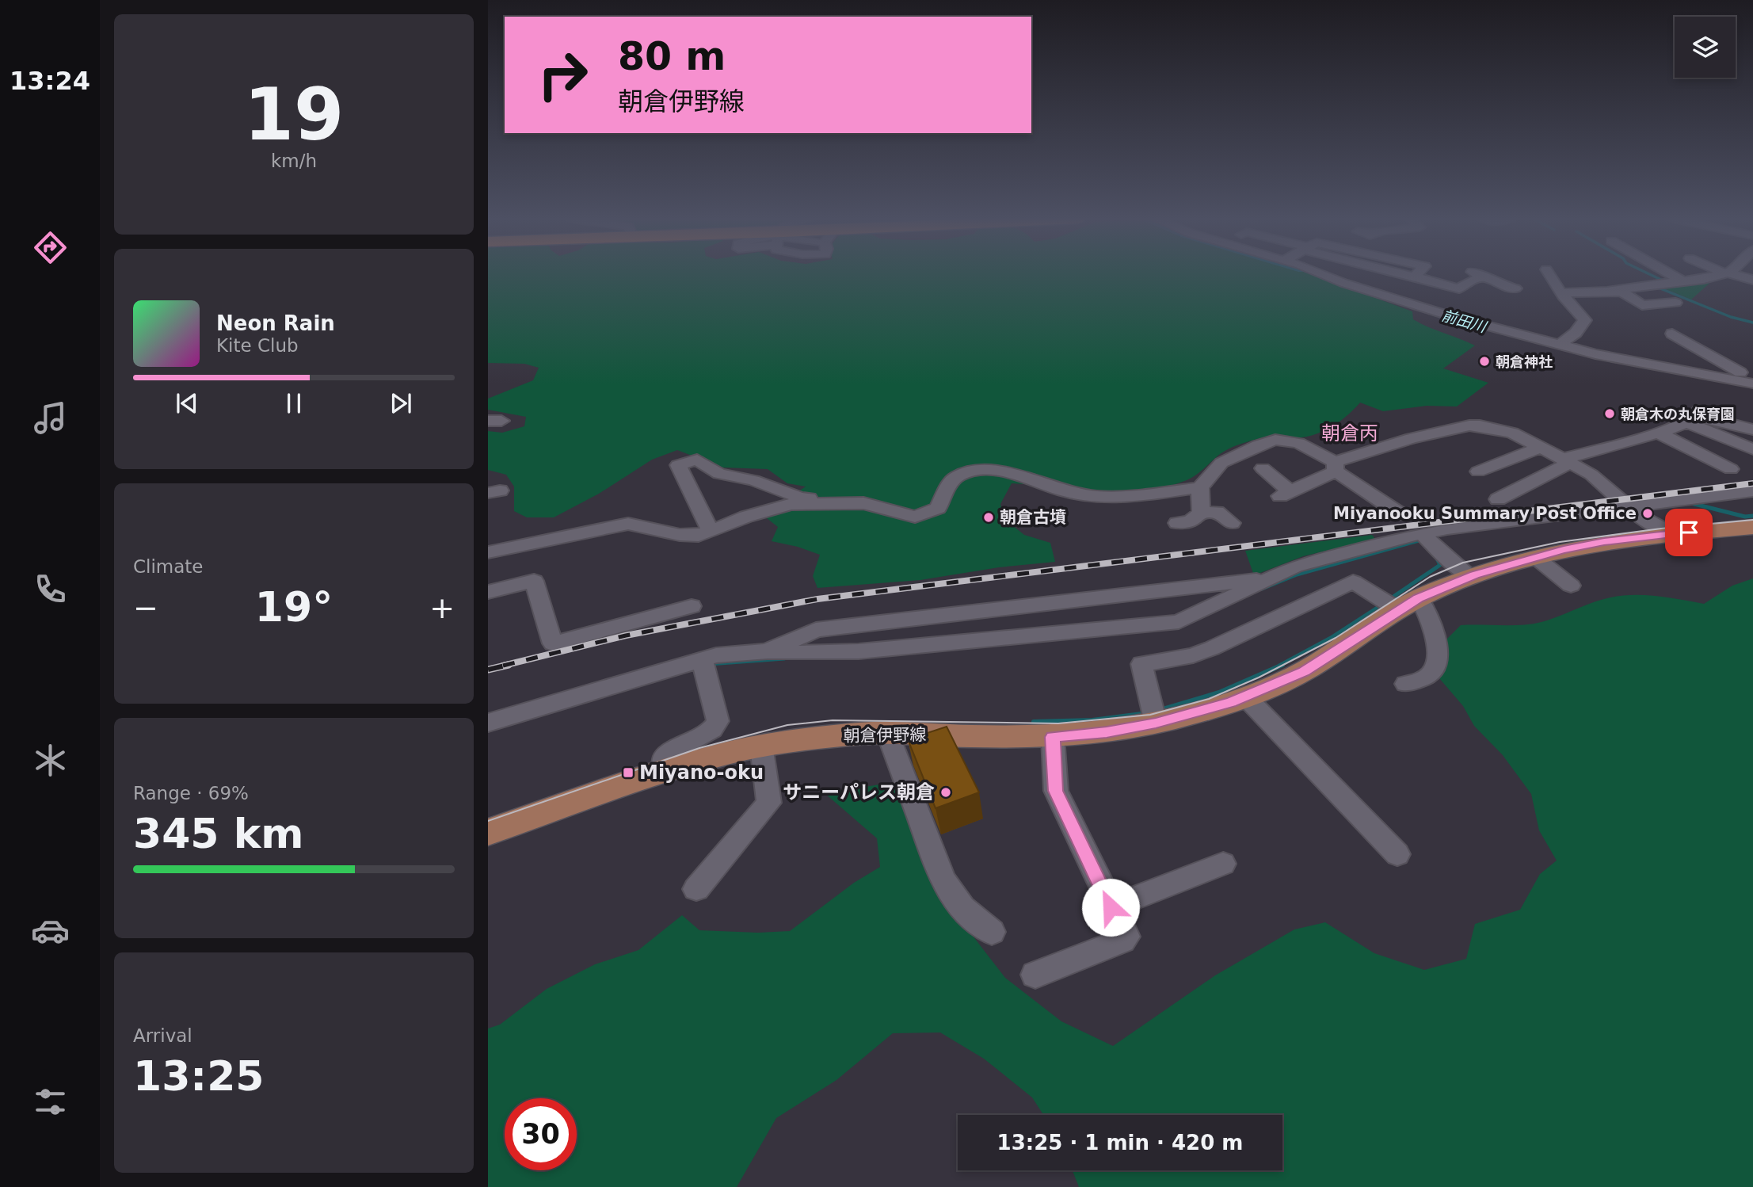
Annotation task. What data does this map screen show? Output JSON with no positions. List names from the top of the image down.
{
  "streets": {
    "main road": ["朝倉伊野線"]
  },
  "districts": ["朝倉丙"],
  "water": ["前田川"],
  "places": {
    "other": [
      "朝倉神社",
      "朝倉木の丸保育園",
      "Miyanooku Summary Post Office",
      "朝倉古墳",
      "サニーパレス朝倉"
    ],
    "transit": ["Miyano-oku"]
  },
  "page": {
    "tabs": "13:24",
    "tile": [
      ["19", "km/h"],
      "Climate",
      ["Range · 69%", "345 km"],
      ["Arrival", "13:25"]
    ],
    "turn": ["80 m", "朝倉伊野線"],
    "song": ["Neon Rain", "Kite Club"],
    "heat": ["−", "19°", "+"],
    "limit": "30",
    "trip": "13:25 · 1 min · 420 m"
  }
}
